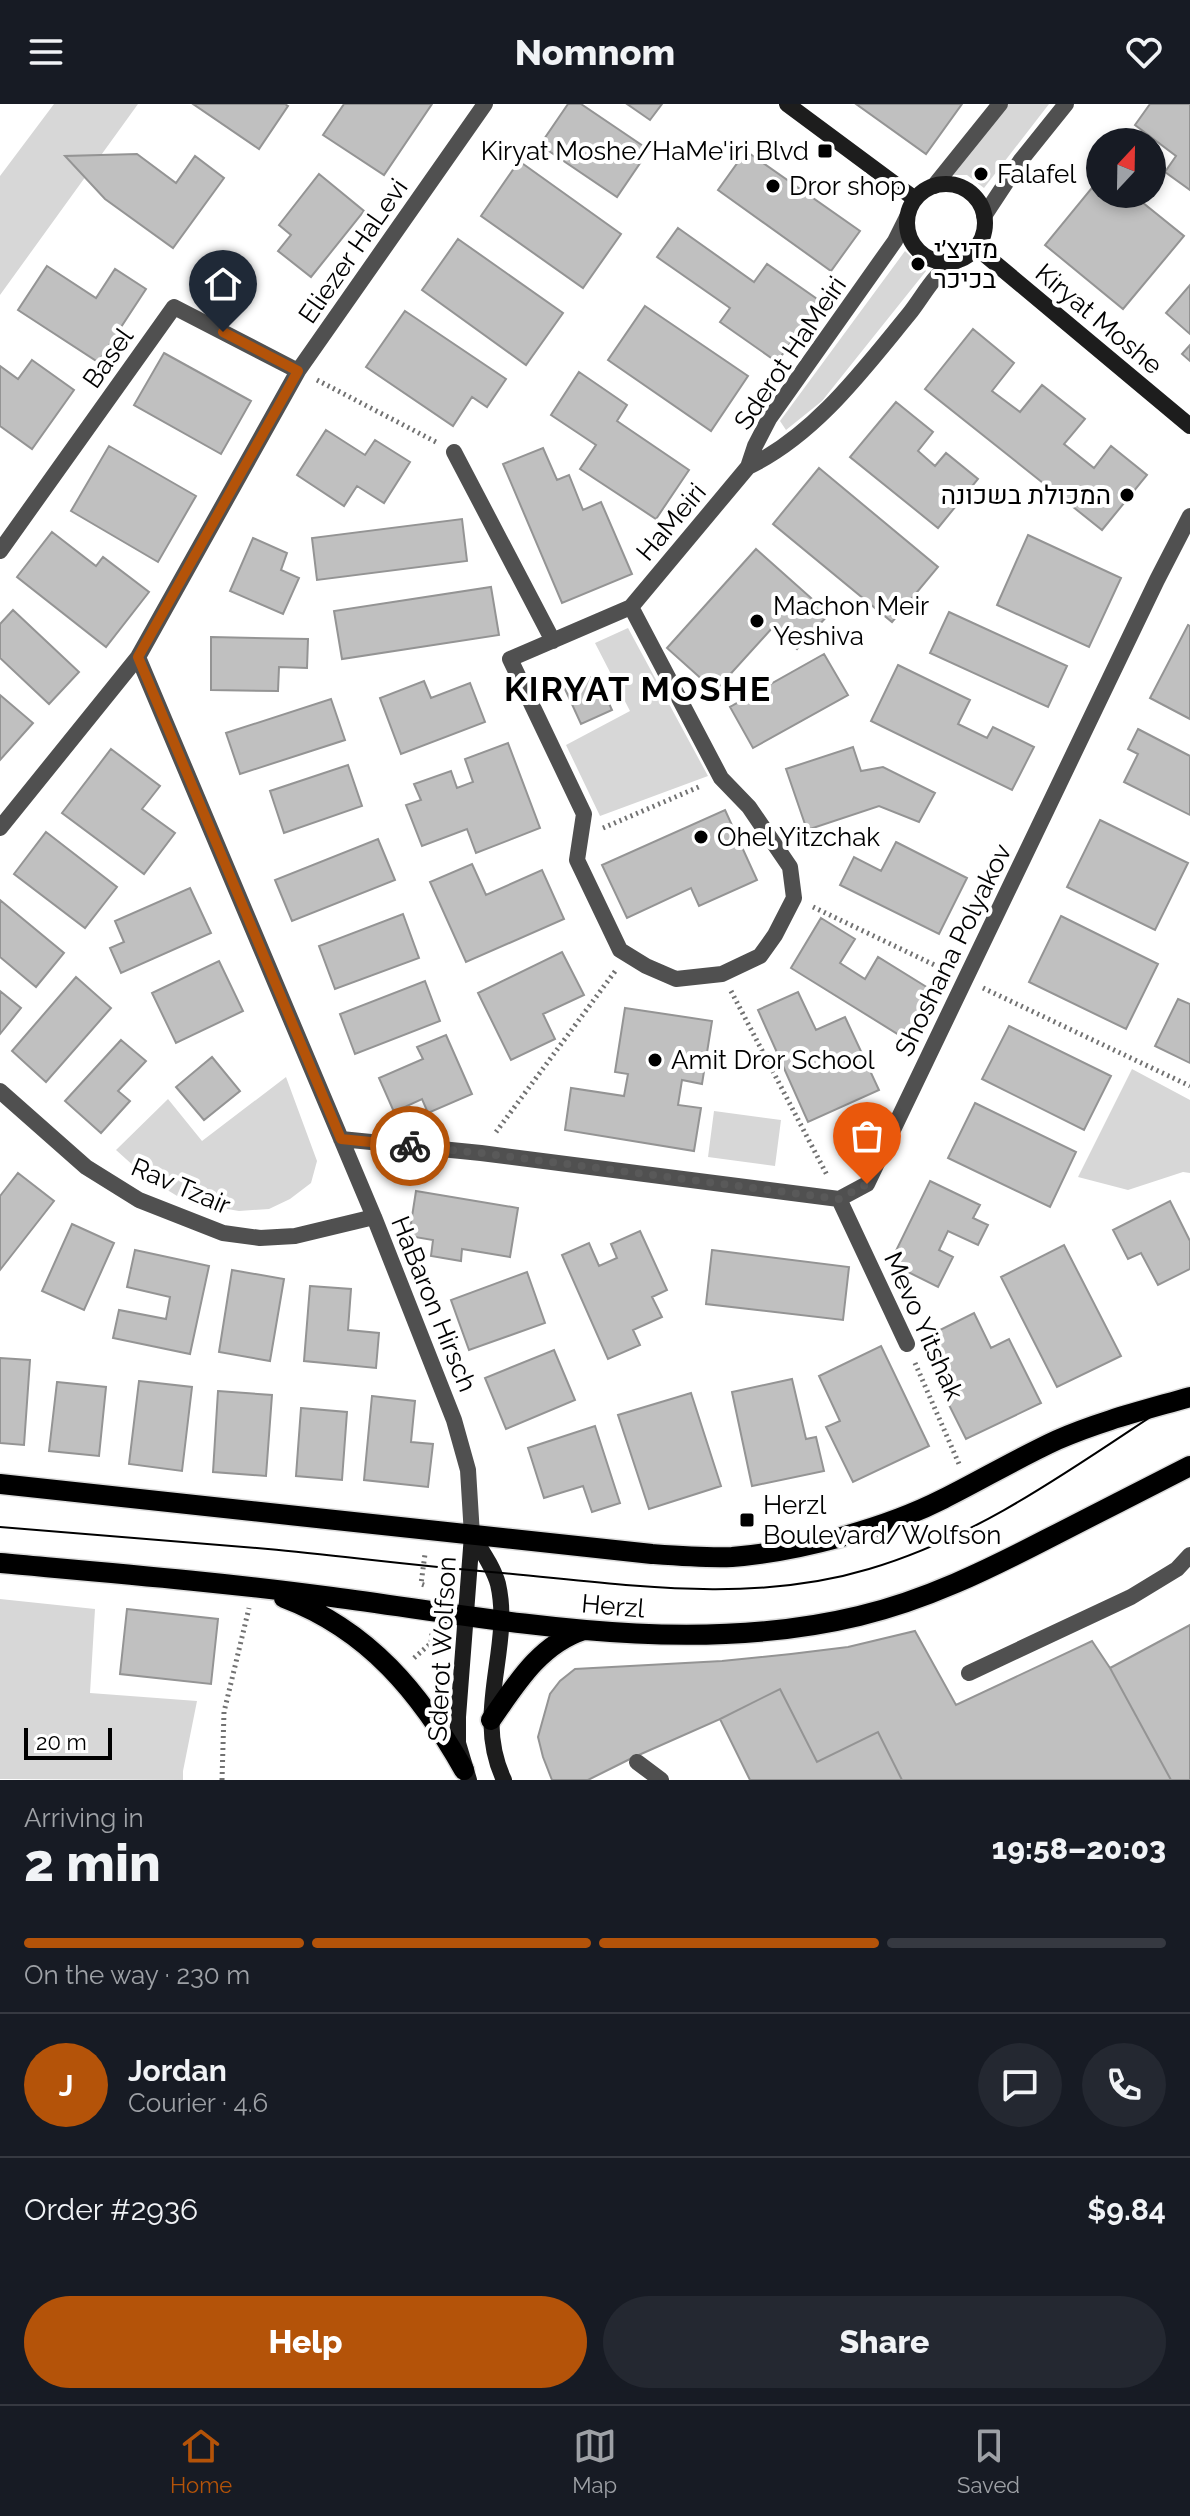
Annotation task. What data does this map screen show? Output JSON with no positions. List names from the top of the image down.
{
  "streets": {
    "main road": ["Herzl"],
    "street": [
      "Eliezer HaLevi",
      "Kiryat Moshe",
      "Sderot HaMeiri",
      "Basel",
      "HaMeiri",
      "Shoshana Polyakov",
      "Rav Tzair",
      "HaBaron Hirsch",
      "Mevo Yitshak",
      "Sderot Wolfson"
    ]
  },
  "crossings": [
    ["Eliezer HaLevi", "Basel"],
    ["Eliezer HaLevi", "HaBaron Hirsch"],
    ["Kiryat Moshe", "Sderot HaMeiri"],
    ["Sderot HaMeiri", "HaMeiri"],
    ["Shoshana Polyakov", "Mevo Yitshak"],
    ["Rav Tzair", "HaBaron Hirsch"],
    ["HaBaron Hirsch", "Sderot Wolfson"],
    ["Herzl", "Sderot Wolfson"]
  ],
  "districts": ["KIRYAT MOSHE"],
  "places": {
    "transit": ["Kiryat Moshe/HaMe'iri Blvd", "Herzl Boulevard/Wolfson"],
    "other": [
      "Falafel",
      "Dror shop",
      "מדיצ׳י בכיכר",
      "המכולת בשכונה",
      "Machon Meir Yeshiva",
      "Ohel Yitzchak",
      "Amit Dror School"
    ]
  },
  "scale_bar": "20 m",
  "north": "top",
  "page": {
    "header": "Nomnom",
    "scale": "20 m",
    "heading": ["2 min", "Arriving in", "19:58–20:03"],
    "panel": [
      "Jordan",
      "Courier · 4.6",
      "Order #2936",
      "$9.84"
    ],
    "bar": "On the way · 230 m",
    "round": "J",
    "buttons": ["Help", "Share"],
    "tabs": ["Home", "Map", "Saved"]
  }
}
